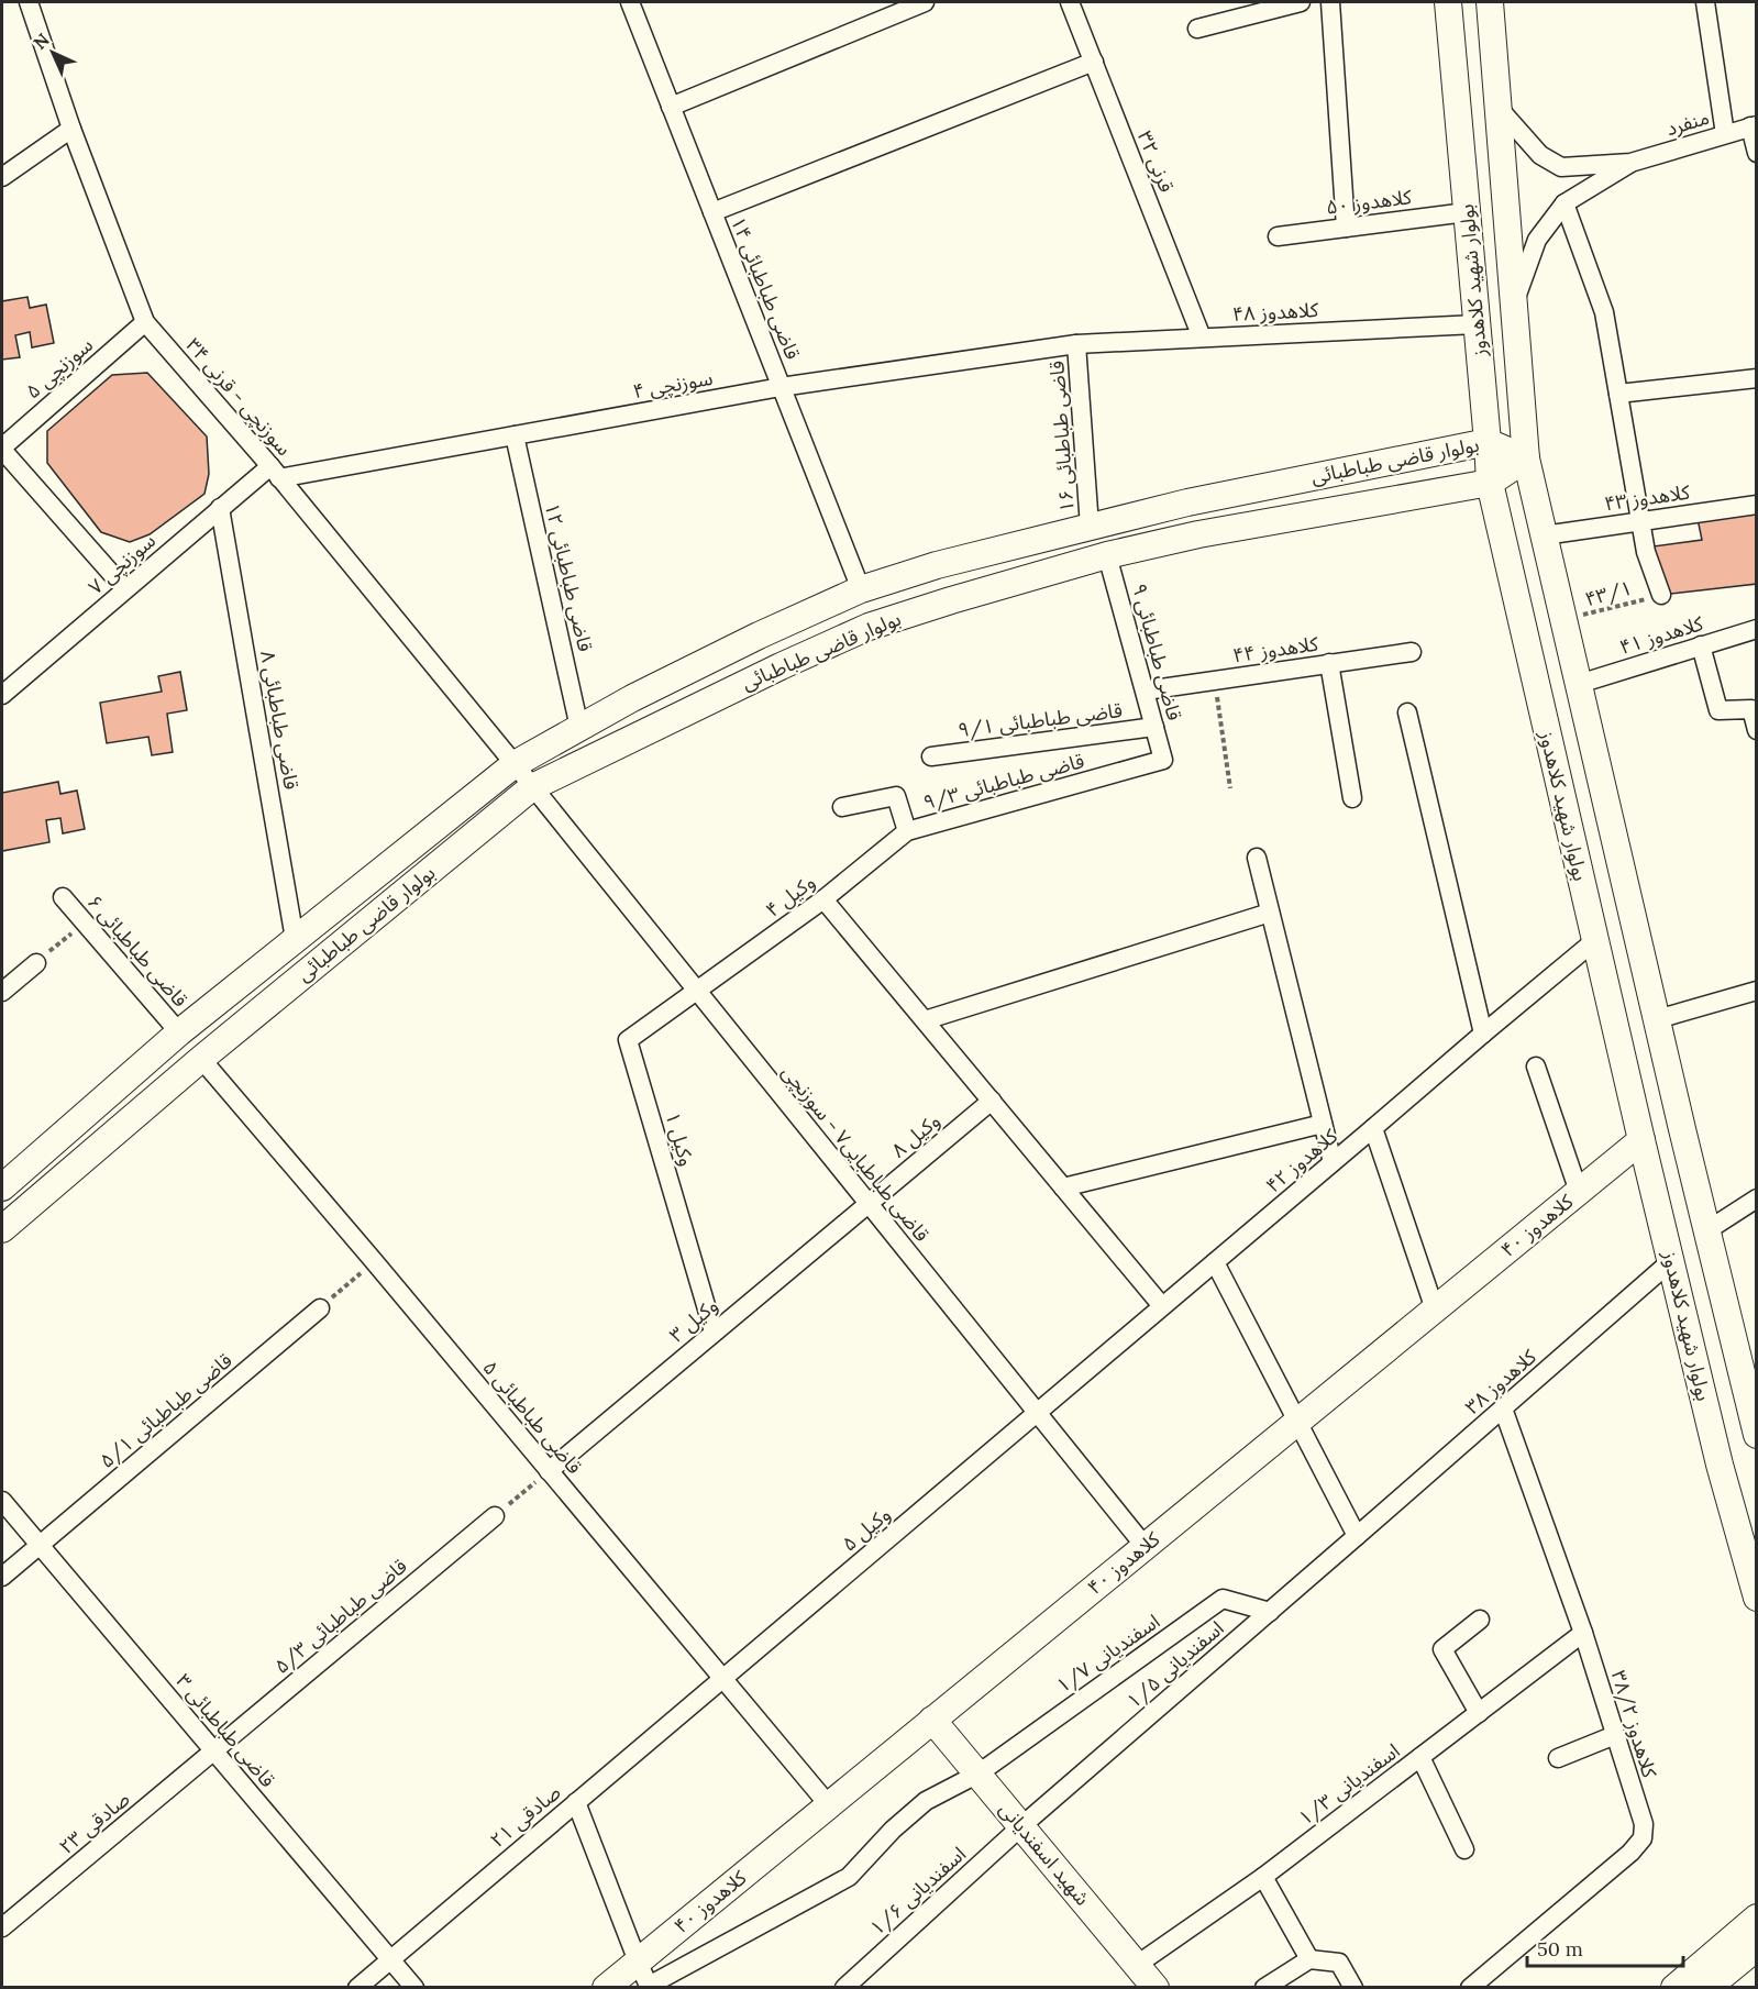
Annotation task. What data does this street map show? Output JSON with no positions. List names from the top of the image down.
{
  "streets": {
    "main road": [
      "بولوار شهید کلاهدوز",
      "بولوار قاضی طباطبائی",
      "کلاهدوز ۴۰",
      "شهید اسفندیانی"
    ],
    "street": [
      "منفرد",
      "قرنی ۳۲",
      "کلاهدوز ۵۰",
      "قاضی طباطبائی ۱۴",
      "کلاهدوز ۴۸",
      "سوزنچی ۵",
      "سوزنچی ۴",
      "سوزنچی - قرنی ۳۴",
      "قاضی طباطبائی ۱۶",
      "کلاهدوز ۴۳",
      "سوزنچی ۷",
      "قاضی طباطبائی ۱۲",
      "کلاهدوز ۴۱",
      "کلاهدوز ۴۴",
      "قاضی طباطبائی ۹",
      "قاضی طباطبائی ۸",
      "قاضی طباطبائی ۹/۱",
      "قاضی طباطبائی ۹/۳",
      "وکيل ۴",
      "قاضی طباطبائی ۶",
      "وکيل ۸",
      "وکيل ۱",
      "قاضی طباطبایی۷ - سوزنچی",
      "کلاهدوز ۴۲",
      "وکيل ۳",
      "کلاهدوز ۳۸",
      "قاضی طباطبائی ۵/۱",
      "قاضی طباطبائی ۵",
      "وکيل ۵",
      "قاضی طباطبائی ۵/۳",
      "۱/۷ اسفندیانی",
      "اسفندیانی ۱/۵",
      "کلاهدوز ۳۸/۲",
      "قاضی طباطبائی ۳",
      "اسفندیانی ۱/۳",
      "صادقی ۲۱",
      "صادقی ۲۳",
      "اسفندیانی ۱/۶"
    ],
    "path": ["۴۳/۱"]
  },
  "crossings": [
    ["قرنی ۳۲", "کلاهدوز ۴۸"],
    ["کلاهدوز ۵۰", "بولوار شهید کلاهدوز"],
    ["بولوار شهید کلاهدوز", "کلاهدوز ۴۸"],
    ["بولوار شهید کلاهدوز", "بولوار قاضی طباطبائی"],
    ["بولوار شهید کلاهدوز", "کلاهدوز ۴۳"],
    ["بولوار شهید کلاهدوز", "۴۳/۱"],
    ["بولوار شهید کلاهدوز", "کلاهدوز ۴۱"],
    ["بولوار شهید کلاهدوز", "کلاهدوز ۴۲"],
    ["بولوار شهید کلاهدوز", "کلاهدوز ۴۰"],
    ["بولوار شهید کلاهدوز", "کلاهدوز ۳۸"],
    ["قاضی طباطبائی ۱۴", "سوزنچی ۴"],
    ["قاضی طباطبائی ۱۴", "بولوار قاضی طباطبائی"],
    ["کلاهدوز ۴۸", "سوزنچی ۴"],
    ["کلاهدوز ۴۸", "قاضی طباطبائی ۱۶"],
    ["سوزنچی ۵", "سوزنچی - قرنی ۳۴"],
    ["سوزنچی ۴", "سوزنچی - قرنی ۳۴"],
    ["سوزنچی ۴", "قاضی طباطبائی ۱۶"],
    ["سوزنچی ۴", "سوزنچی ۷"],
    ["سوزنچی ۴", "قاضی طباطبائی ۱۲"],
    ["سوزنچی - قرنی ۳۴", "بولوار قاضی طباطبائی"],
    ["سوزنچی - قرنی ۳۴", "سوزنچی ۷"],
    ["سوزنچی - قرنی ۳۴", "قاضی طباطبایی۷ - سوزنچی"],
    ["قاضی طباطبائی ۱۶", "بولوار قاضی طباطبائی"],
    ["بولوار قاضی طباطبائی", "قاضی طباطبائی ۱۲"],
    ["بولوار قاضی طباطبائی", "قاضی طباطبائی ۹"],
    ["بولوار قاضی طباطبائی", "قاضی طباطبائی ۸"],
    ["بولوار قاضی طباطبائی", "قاضی طباطبائی ۶"],
    ["بولوار قاضی طباطبائی", "قاضی طباطبایی۷ - سوزنچی"],
    ["بولوار قاضی طباطبائی", "قاضی طباطبائی ۵"],
    ["سوزنچی ۷", "قاضی طباطبائی ۸"],
    ["کلاهدوز ۴۴", "قاضی طباطبائی ۹"],
    ["قاضی طباطبائی ۹", "قاضی طباطبائی ۹/۱"],
    ["قاضی طباطبائی ۹", "قاضی طباطبائی ۹/۳"],
    ["قاضی طباطبائی ۹/۳", "وکيل ۴"],
    ["وکيل ۴", "وکيل ۱"],
    ["وکيل ۴", "قاضی طباطبایی۷ - سوزنچی"],
    ["وکيل ۸", "قاضی طباطبایی۷ - سوزنچی"],
    ["وکيل ۸", "وکيل ۳"],
    ["وکيل ۱", "قاضی طباطبایی۷ - سوزنچی"],
    ["وکيل ۱", "وکيل ۳"],
    ["قاضی طباطبایی۷ - سوزنچی", "کلاهدوز ۴۲"],
    ["قاضی طباطبایی۷ - سوزنچی", "کلاهدوز ۴۰"],
    ["قاضی طباطبایی۷ - سوزنچی", "وکيل ۳"],
    ["قاضی طباطبایی۷ - سوزنچی", "وکيل ۵"],
    ["کلاهدوز ۴۲", "وکيل ۵"],
    ["کلاهدوز ۴۰", "قاضی طباطبائی ۵"],
    ["کلاهدوز ۴۰", "شهید اسفندیانی"],
    ["وکيل ۳", "قاضی طباطبائی ۵"],
    ["کلاهدوز ۳۸", "اسفندیانی ۱/۵"],
    ["کلاهدوز ۳۸", "کلاهدوز ۳۸/۲"],
    ["قاضی طباطبائی ۵/۱", "قاضی طباطبائی ۳"],
    ["قاضی طباطبائی ۵", "وکيل ۵"],
    ["قاضی طباطبائی ۵", "صادقی ۲۱"],
    ["وکيل ۵", "صادقی ۲۱"],
    ["قاضی طباطبائی ۵/۳", "قاضی طباطبائی ۳"],
    ["قاضی طباطبائی ۵/۳", "صادقی ۲۳"],
    ["۱/۷ اسفندیانی", "اسفندیانی ۱/۵"],
    ["۱/۷ اسفندیانی", "شهید اسفندیانی"],
    ["اسفندیانی ۱/۵", "شهید اسفندیانی"],
    ["اسفندیانی ۱/۵", "اسفندیانی ۱/۶"],
    ["کلاهدوز ۳۸/۲", "اسفندیانی ۱/۳"],
    ["قاضی طباطبائی ۳", "صادقی ۲۱"],
    ["قاضی طباطبائی ۳", "صادقی ۲۳"],
    ["اسفندیانی ۱/۳", "شهید اسفندیانی"],
    ["شهید اسفندیانی", "اسفندیانی ۱/۶"]
  ],
  "scale_bar": "50 m",
  "north": "top left"
}
